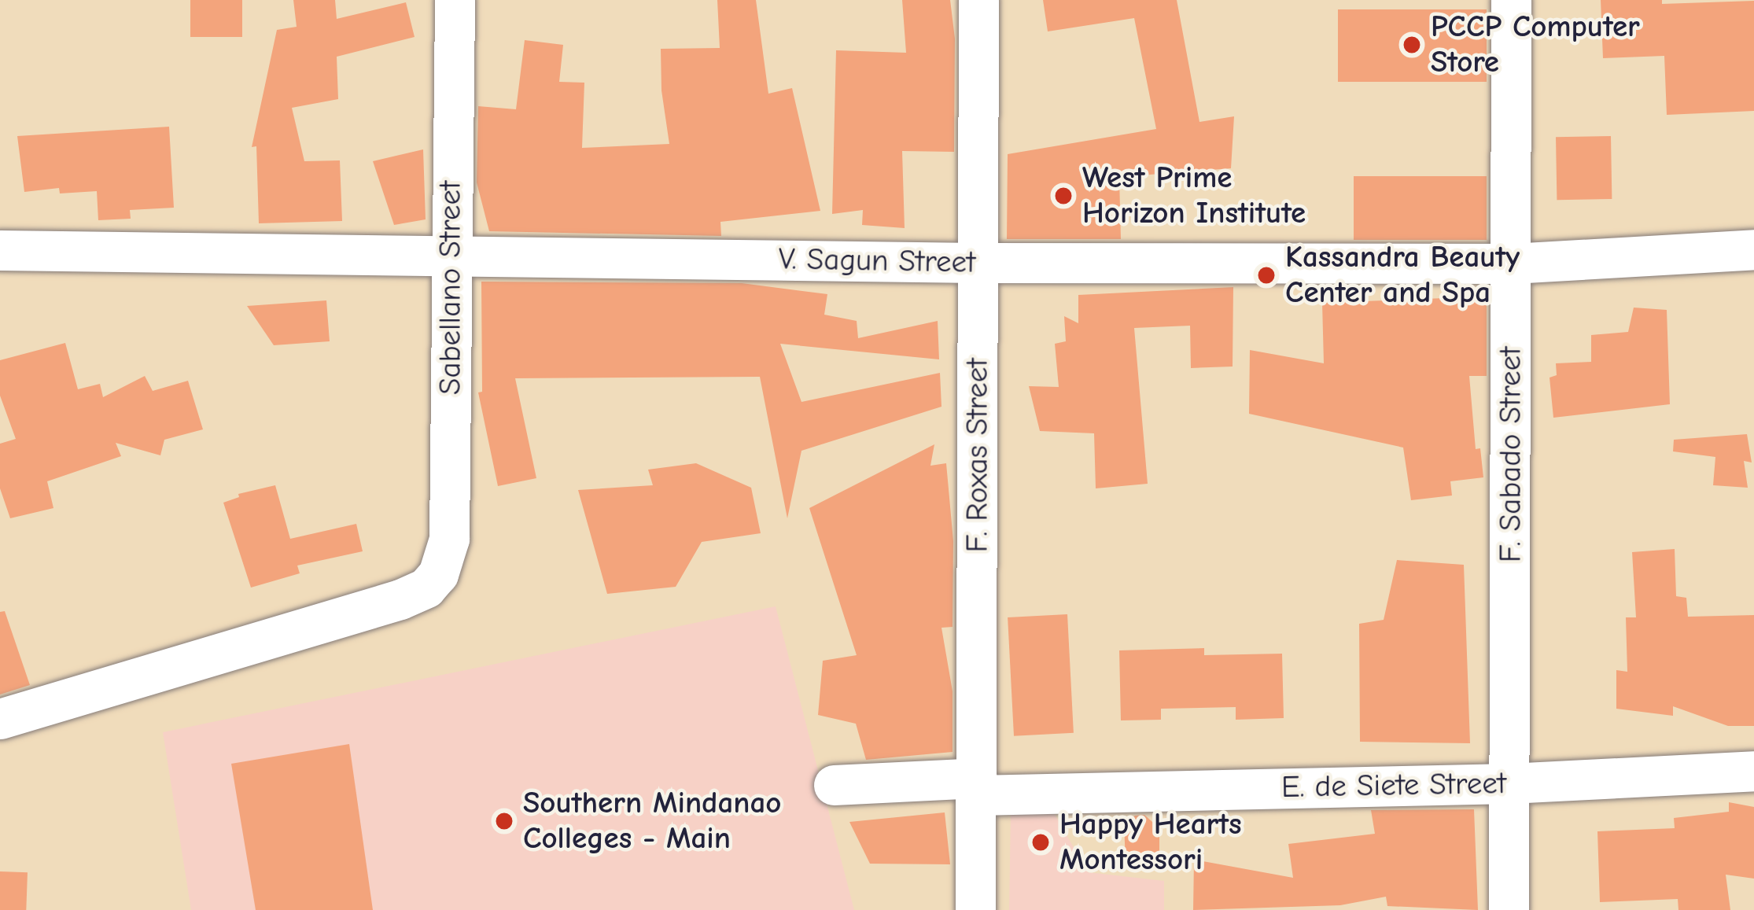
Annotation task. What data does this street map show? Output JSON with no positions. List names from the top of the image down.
{
  "streets": {
    "street": [
      "V. Sagun Street",
      "Sabellano Street",
      "F. Sabado Street",
      "F. Roxas Street",
      "E. de Siete Street"
    ]
  },
  "crossings": [
    ["V. Sagun Street", "Sabellano Street"],
    ["V. Sagun Street", "F. Sabado Street"],
    ["V. Sagun Street", "F. Roxas Street"],
    ["F. Sabado Street", "E. de Siete Street"],
    ["F. Roxas Street", "E. de Siete Street"]
  ],
  "places": [
    "PCCP Computer Store",
    "West Prime Horizon Institute",
    "Kassandra Beauty Center and Spa",
    "Southern Mindanao Colleges - Main",
    "Happy Hearts Montessori"
  ]
}
